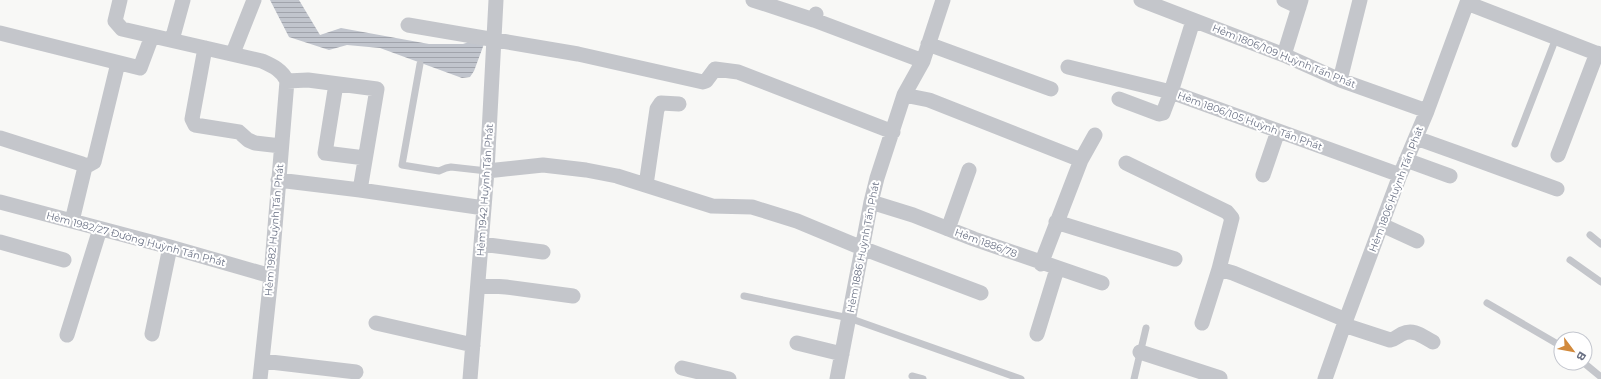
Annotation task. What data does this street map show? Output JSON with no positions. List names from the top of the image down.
{
  "streets": {
    "street": [
      "Hẻm 1806/109 Huỳnh Tấn Phát",
      "Hẻm 1806/105 Huỳnh Tấn Phát",
      "Hẻm 1806 Huỳnh Tấn Phát",
      "Hẻm 1942 Huỳnh Tấn Phát",
      "Hẻm 1982 Huỳnh Tấn Phát",
      "Hẻm 1982/27 Đường Huỳnh Tấn Phát",
      "Hẻm 1886/78",
      "Hẻm 1886 Huỳnh Tấn Phát"
    ]
  },
  "crossings": [
    ["Hẻm 1806/109 Huỳnh Tấn Phát", "Hẻm 1806/105 Huỳnh Tấn Phát"],
    ["Hẻm 1806/109 Huỳnh Tấn Phát", "Hẻm 1806 Huỳnh Tấn Phát"],
    ["Hẻm 1806/105 Huỳnh Tấn Phát", "Hẻm 1806 Huỳnh Tấn Phát"],
    ["Hẻm 1982 Huỳnh Tấn Phát", "Hẻm 1982/27 Đường Huỳnh Tấn Phát"],
    ["Hẻm 1886/78", "Hẻm 1886 Huỳnh Tấn Phát"]
  ],
  "north": "bottom right"
}
